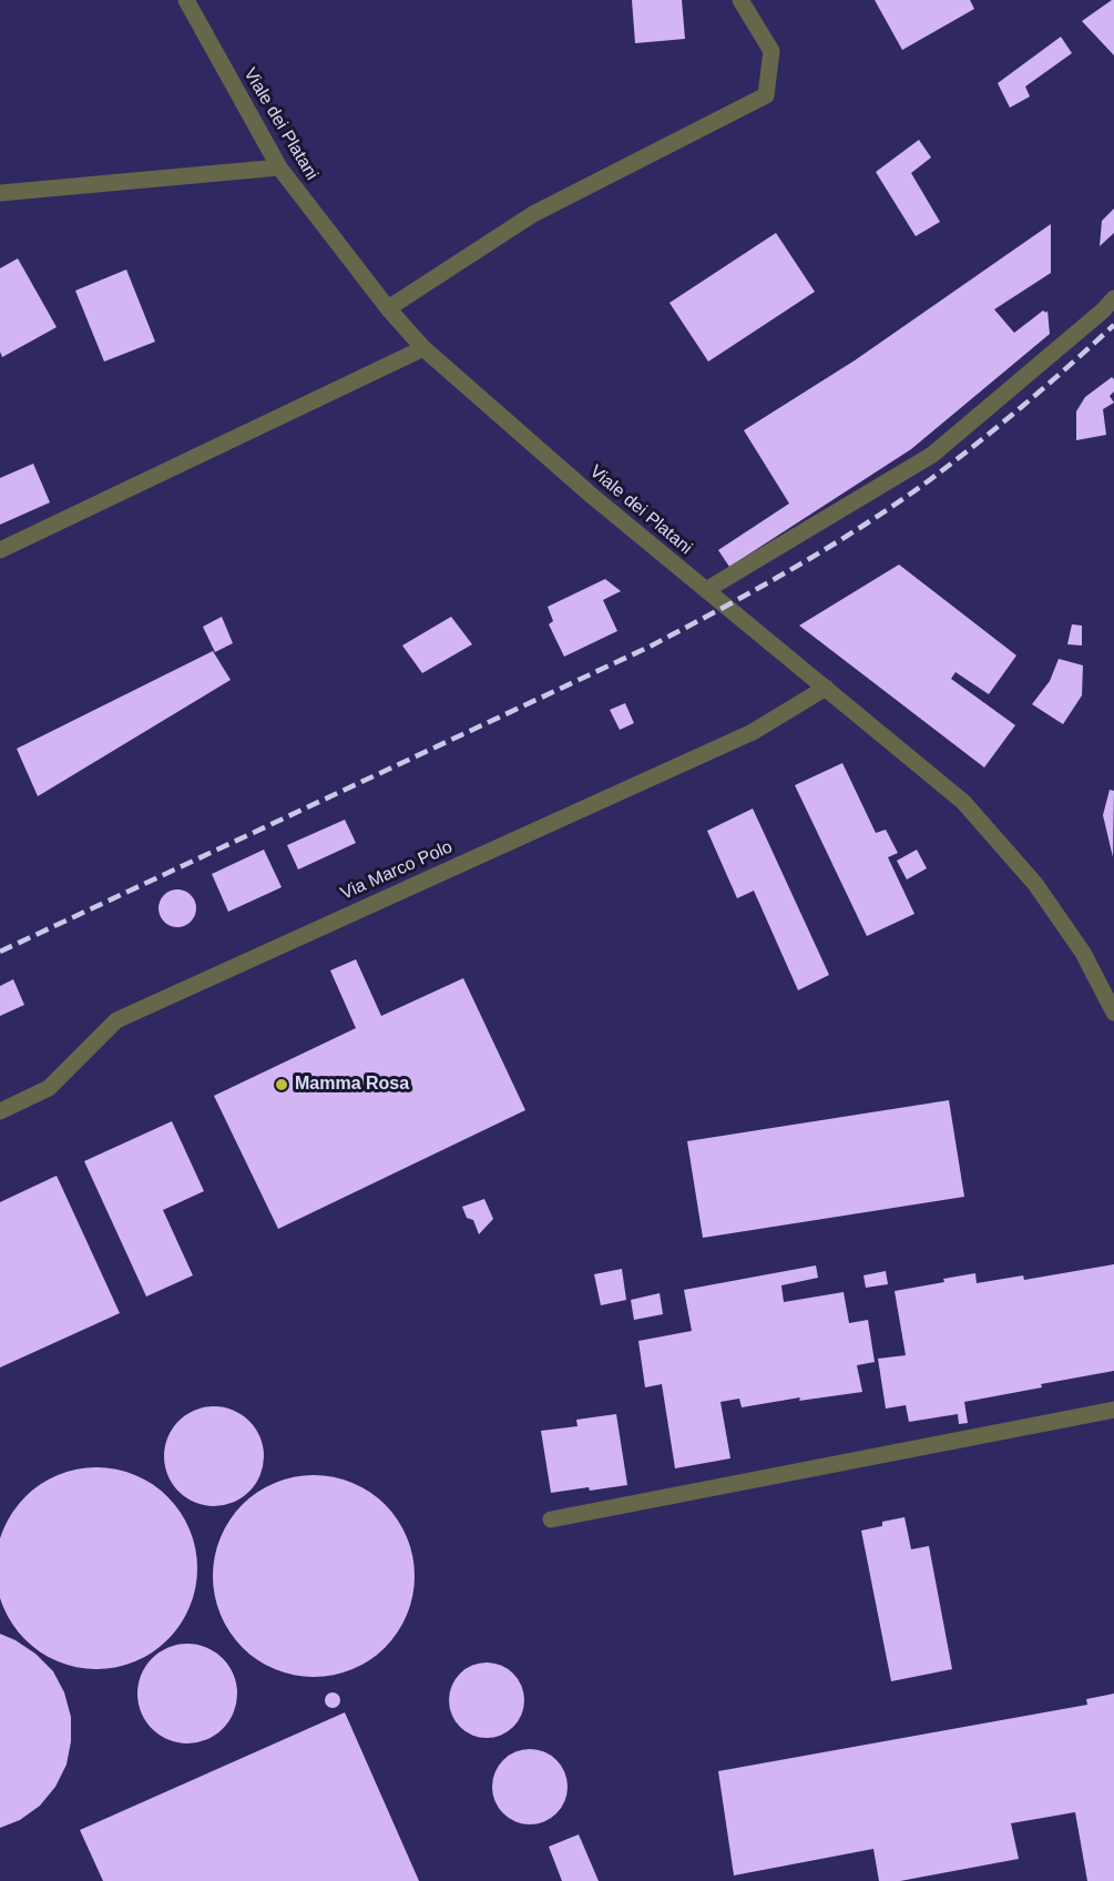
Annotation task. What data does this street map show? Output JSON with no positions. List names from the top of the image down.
{
  "streets": {
    "street": ["Viale dei Platani", "Via Marco Polo"]
  },
  "crossings": [
    ["Viale dei Platani", "Via Marco Polo"]
  ],
  "places": ["Mamma Rosa"]
}
